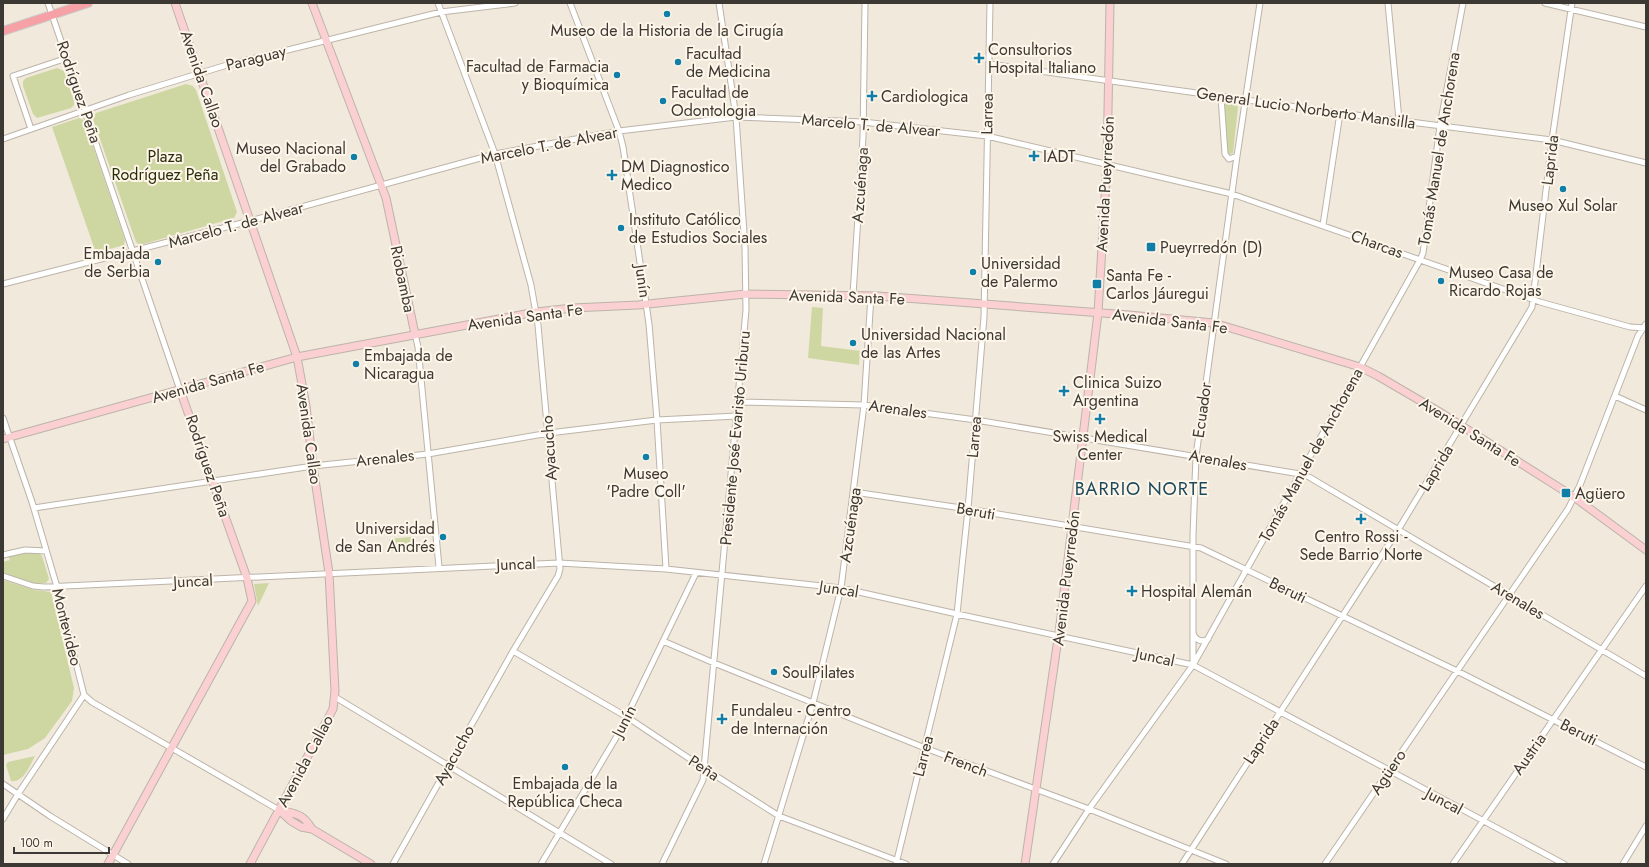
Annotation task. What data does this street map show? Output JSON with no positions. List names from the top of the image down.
{
  "streets": {
    "main road": [
      "Avenida Callao",
      "Rodríguez Peña",
      "Avenida Pueyrredón",
      "Riobamba",
      "Avenida Santa Fe"
    ],
    "street": [
      "Paraguay",
      "General Lucio Norberto Mansilla",
      "Larrea",
      "Marcelo T. de Alvear",
      "Tomás Manuel de Anchorena",
      "Laprida",
      "Azcuénaga",
      "Charcas",
      "Junín",
      "Arenales",
      "Ecuador",
      "Presidente José Evaristo Uriburu",
      "Ayacucho",
      "Beruti",
      "Juncal",
      "Montevideo",
      "Austria",
      "French",
      "Peña",
      "Agüero"
    ]
  },
  "crossings": [
    ["Paraguay", "Avenida Callao"],
    ["Paraguay", "Rodríguez Peña"],
    ["Paraguay", "Riobamba"],
    ["Paraguay", "Ayacucho"],
    ["Avenida Callao", "Marcelo T. de Alvear"],
    ["Avenida Callao", "Avenida Santa Fe"],
    ["Avenida Callao", "Arenales"],
    ["Avenida Callao", "Juncal"],
    ["Rodríguez Peña", "Marcelo T. de Alvear"],
    ["Rodríguez Peña", "Avenida Santa Fe"],
    ["Rodríguez Peña", "Arenales"],
    ["Rodríguez Peña", "Juncal"],
    ["General Lucio Norberto Mansilla", "Larrea"],
    ["General Lucio Norberto Mansilla", "Tomás Manuel de Anchorena"],
    ["General Lucio Norberto Mansilla", "Laprida"],
    ["General Lucio Norberto Mansilla", "Avenida Pueyrredón"],
    ["General Lucio Norberto Mansilla", "Ecuador"],
    ["Larrea", "Marcelo T. de Alvear"],
    ["Larrea", "Avenida Santa Fe"],
    ["Larrea", "Arenales"],
    ["Larrea", "Beruti"],
    ["Larrea", "Juncal"],
    ["Larrea", "French"],
    ["Larrea", "Peña"],
    ["Marcelo T. de Alvear", "Avenida Pueyrredón"],
    ["Marcelo T. de Alvear", "Azcuénaga"],
    ["Marcelo T. de Alvear", "Charcas"],
    ["Marcelo T. de Alvear", "Riobamba"],
    ["Marcelo T. de Alvear", "Junín"],
    ["Marcelo T. de Alvear", "Presidente José Evaristo Uriburu"],
    ["Marcelo T. de Alvear", "Ayacucho"],
    ["Tomás Manuel de Anchorena", "Charcas"],
    ["Tomás Manuel de Anchorena", "Avenida Santa Fe"],
    ["Tomás Manuel de Anchorena", "Arenales"],
    ["Tomás Manuel de Anchorena", "Ecuador"],
    ["Tomás Manuel de Anchorena", "Beruti"],
    ["Tomás Manuel de Anchorena", "Juncal"],
    ["Tomás Manuel de Anchorena", "French"],
    ["Laprida", "Charcas"],
    ["Laprida", "Avenida Santa Fe"],
    ["Laprida", "Arenales"],
    ["Laprida", "Beruti"],
    ["Laprida", "Juncal"],
    ["Laprida", "French"],
    ["Avenida Pueyrredón", "Charcas"],
    ["Avenida Pueyrredón", "Avenida Santa Fe"],
    ["Avenida Pueyrredón", "Arenales"],
    ["Avenida Pueyrredón", "Beruti"],
    ["Avenida Pueyrredón", "Juncal"],
    ["Avenida Pueyrredón", "French"],
    ["Azcuénaga", "Avenida Santa Fe"],
    ["Azcuénaga", "Arenales"],
    ["Azcuénaga", "Beruti"],
    ["Azcuénaga", "Juncal"],
    ["Azcuénaga", "French"],
    ["Azcuénaga", "Peña"],
    ["Charcas", "Ecuador"],
    ["Charcas", "Agüero"],
    ["Riobamba", "Avenida Santa Fe"],
    ["Riobamba", "Arenales"],
    ["Riobamba", "Juncal"],
    ["Junín", "Avenida Santa Fe"],
    ["Junín", "Arenales"],
    ["Junín", "Juncal"],
    ["Junín", "French"],
    ["Junín", "Peña"],
    ["Avenida Santa Fe", "Ecuador"],
    ["Avenida Santa Fe", "Presidente José Evaristo Uriburu"],
    ["Avenida Santa Fe", "Ayacucho"],
    ["Avenida Santa Fe", "Montevideo"],
    ["Avenida Santa Fe", "Agüero"],
    ["Arenales", "Ecuador"],
    ["Arenales", "Presidente José Evaristo Uriburu"],
    ["Arenales", "Ayacucho"],
    ["Arenales", "Montevideo"],
    ["Arenales", "Austria"],
    ["Arenales", "Agüero"],
    ["Ecuador", "Beruti"],
    ["Ecuador", "Juncal"],
    ["Presidente José Evaristo Uriburu", "Juncal"],
    ["Presidente José Evaristo Uriburu", "French"],
    ["Presidente José Evaristo Uriburu", "Peña"],
    ["Ayacucho", "Juncal"],
    ["Ayacucho", "Peña"],
    ["Beruti", "Austria"],
    ["Beruti", "Agüero"],
    ["Juncal", "Montevideo"],
    ["Juncal", "Austria"],
    ["Juncal", "Agüero"]
  ],
  "districts": ["BARRIO NORTE"],
  "parks": ["Plaza Rodríguez Peña"],
  "places": {
    "other": [
      "Museo de la Historia de la Cirugía",
      "Facultad de Medicina",
      "Facultad de Farmacia y Bioquímica",
      "Facultad de Odontologia",
      "Museo Nacional del Grabado",
      "Museo Xul Solar",
      "Instituto Católico de Estudios Sociales",
      "Embajada de Serbia",
      "Universidad de Palermo",
      "Museo Casa de Ricardo Rojas",
      "Universidad Nacional de las Artes",
      "Embajada de Nicaragua",
      "Museo 'Padre Coll'",
      "Universidad de San Andrés",
      "SoulPilates",
      "Embajada de la República Checa"
    ],
    "health": [
      "Consultorios Hospital Italiano",
      "Cardiologica",
      "IADT",
      "DM Diagnostico Medico",
      "Clinica Suizo Argentina",
      "Swiss Medical Center",
      "Centro Rossi - Sede Barrio Norte",
      "Hospital Alemán",
      "Fundaleu - Centro de Internación"
    ],
    "transit": ["Pueyrredón (D)", "Santa Fe - Carlos Jáuregui", "Agüero"]
  },
  "scale_bar": "100 m"
}
